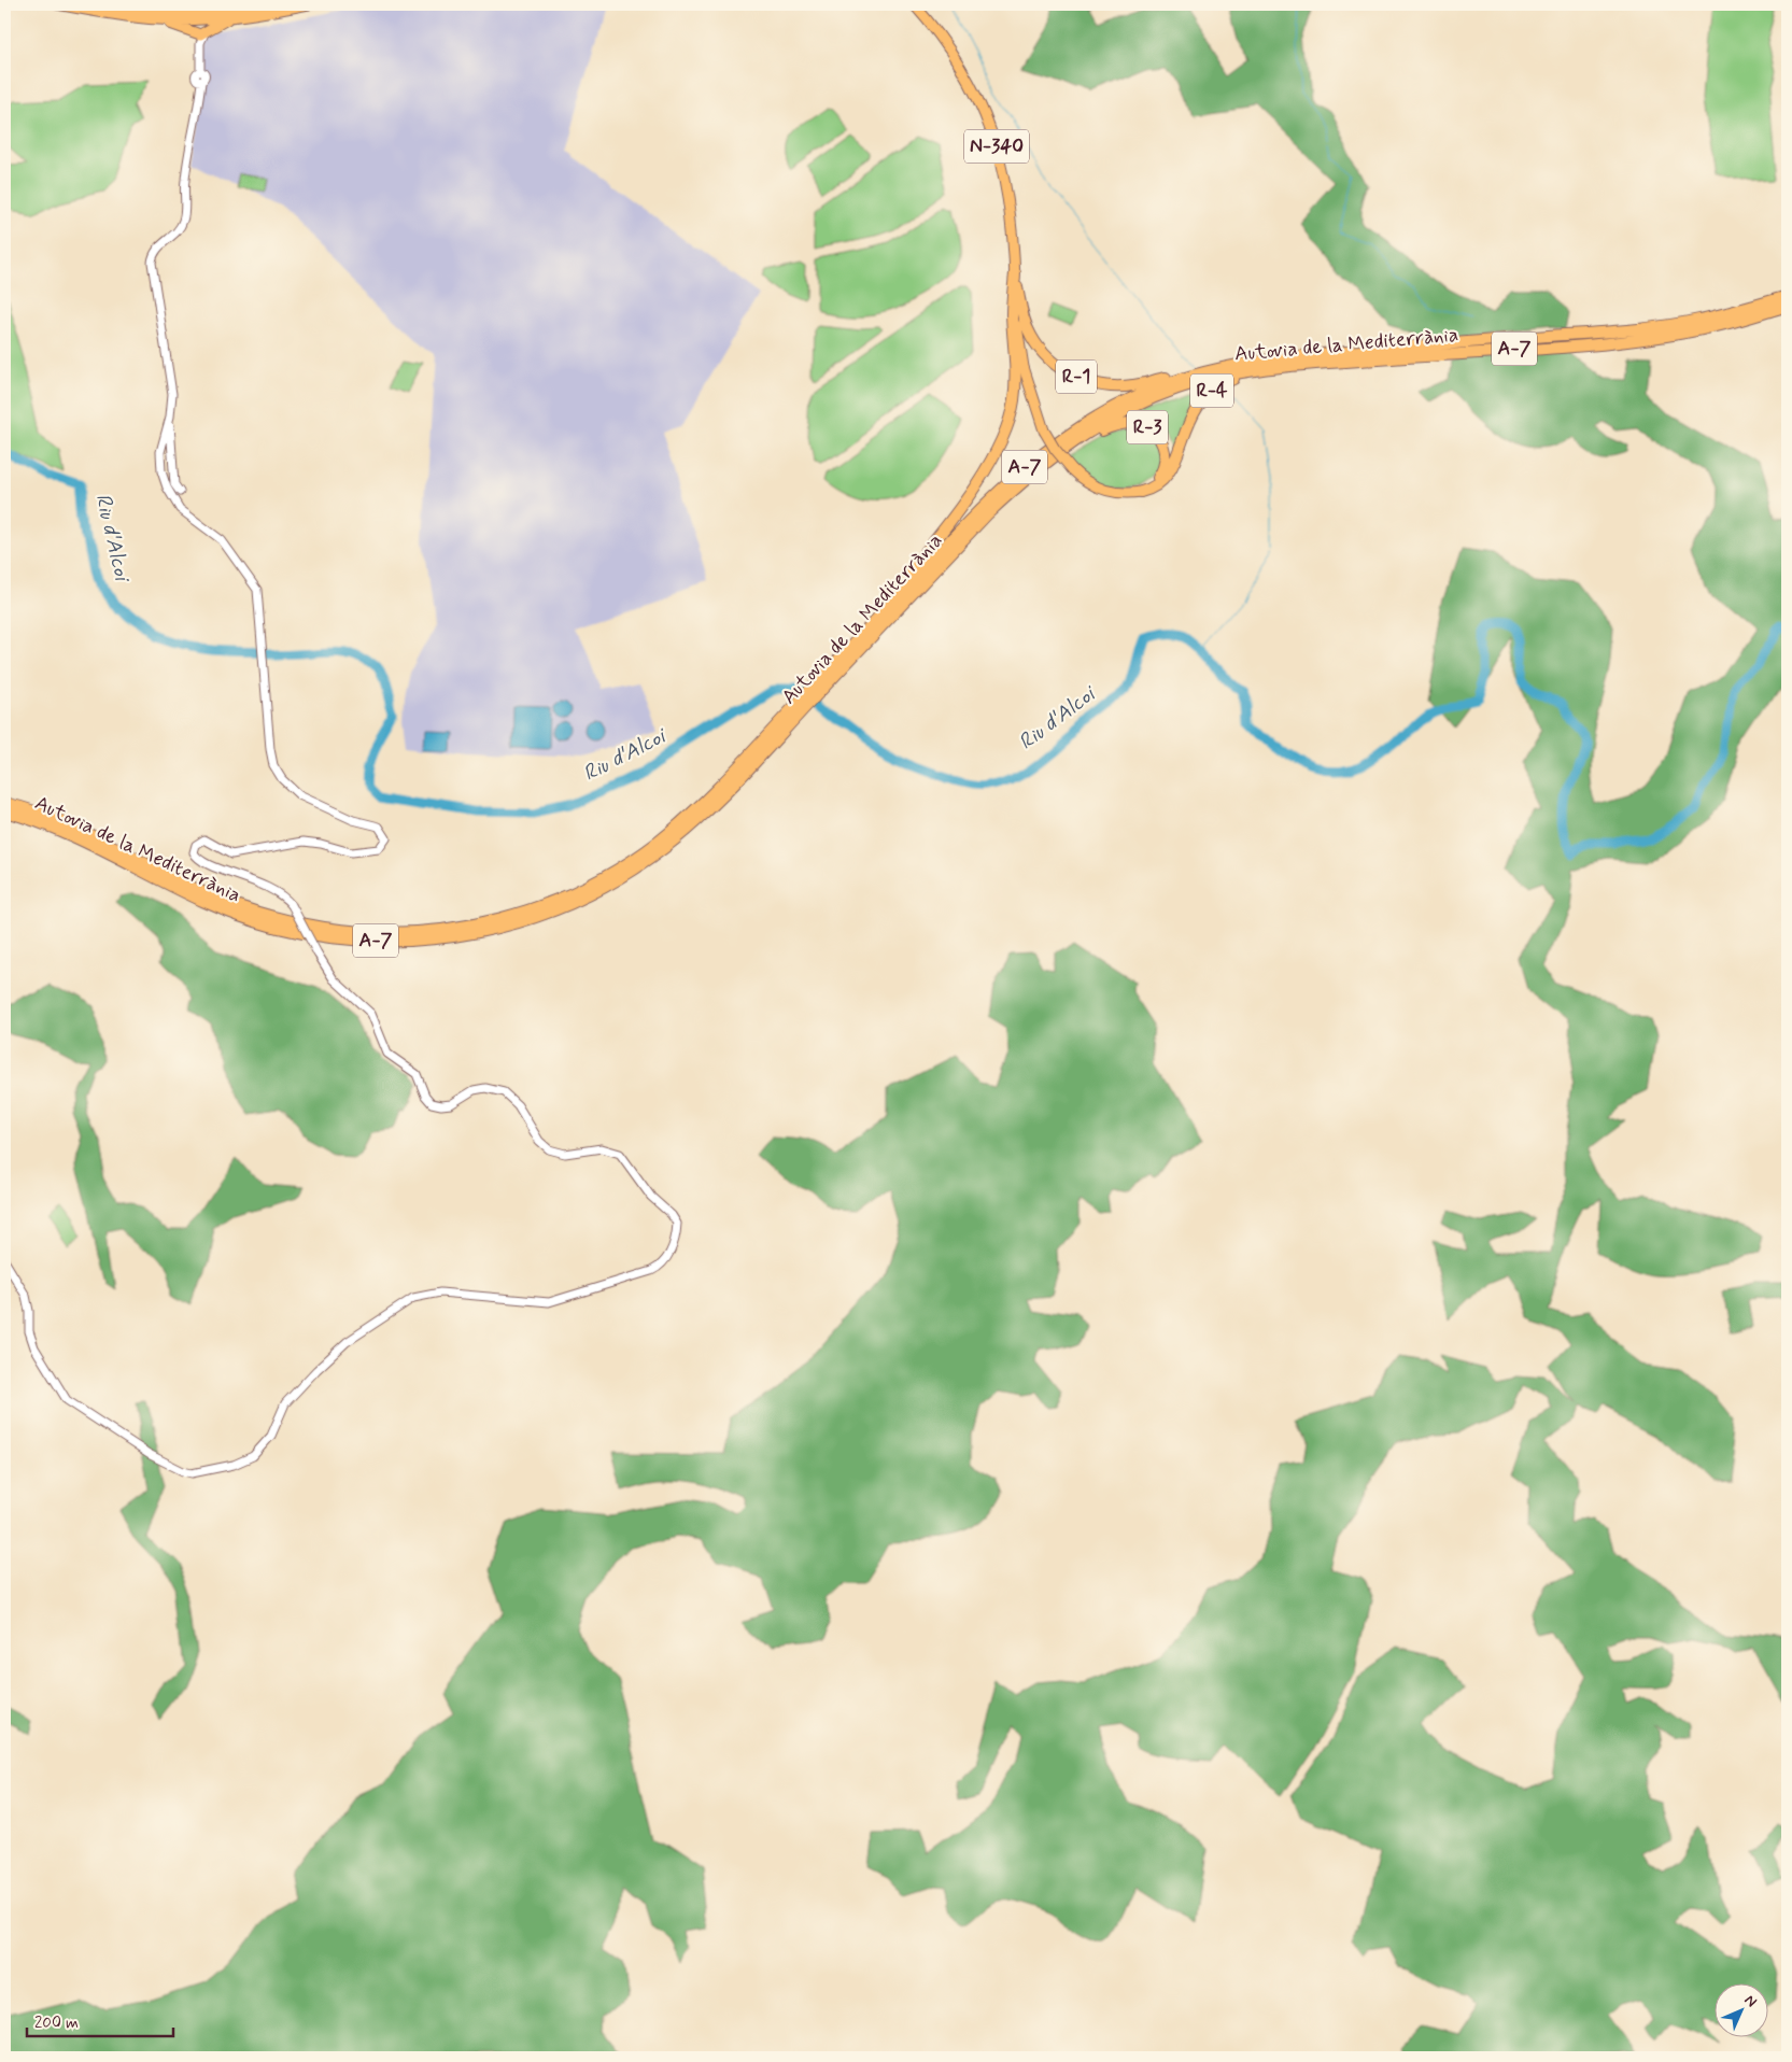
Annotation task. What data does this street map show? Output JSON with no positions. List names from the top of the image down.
{
  "streets": {
    "highway": [
      "Autovia de la Mediterrània",
      "A-7",
      "R-1",
      "R-4",
      "R-3"
    ],
    "main road": ["N-340"]
  },
  "crossings": [
    ["N-340", "R-1"],
    ["N-340", "R-4"],
    ["N-340", "R-3"],
    ["Autovia de la Mediterrània", "R-1"],
    ["Autovia de la Mediterrània", "R-4"],
    ["Autovia de la Mediterrània", "R-3"],
    ["R-4", "R-3"]
  ],
  "water": ["Riu d'Alcoi"],
  "scale_bar": "200 m",
  "north": "top right"
}
